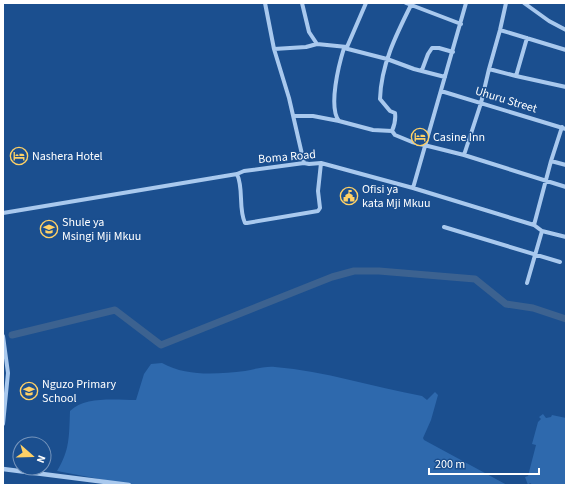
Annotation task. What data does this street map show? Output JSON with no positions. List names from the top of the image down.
{
  "streets": {
    "street": ["Uhuru Street", "Boma Road"]
  },
  "places": {
    "hotel": ["Casine Inn", "Nashera Hotel"],
    "public building": ["Ofisi ya kata Mji Mkuu"],
    "school or university": ["Shule ya Msingi Mji Mkuu", "Nguzo Primary School"]
  },
  "scale_bar": "200 m",
  "north": "right"
}
